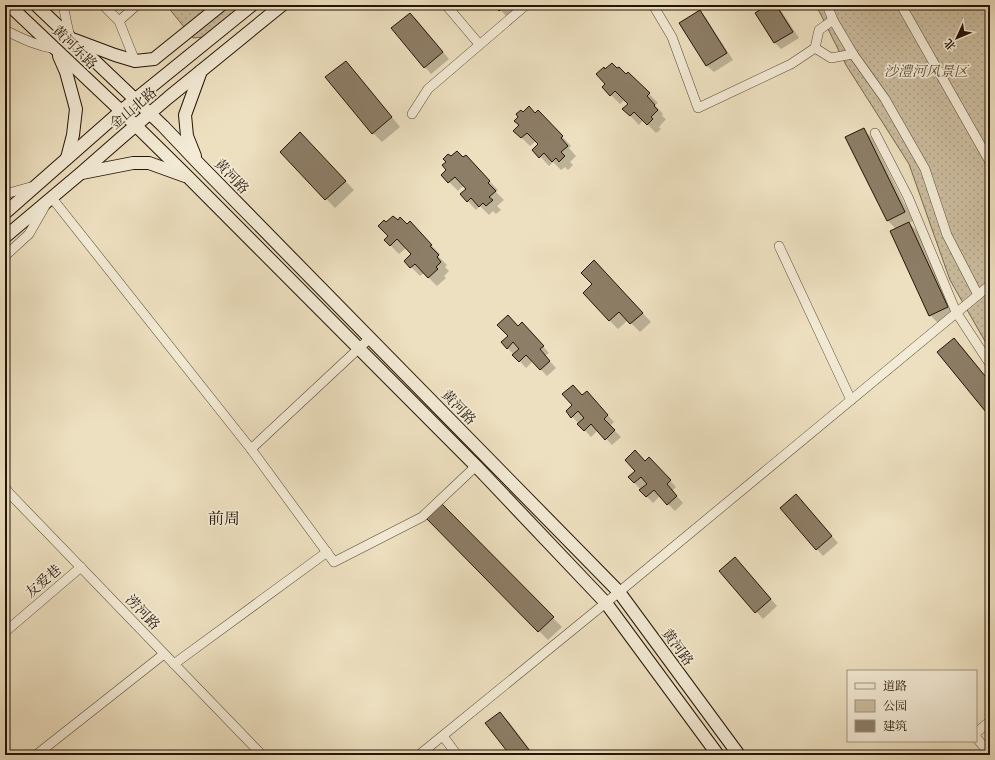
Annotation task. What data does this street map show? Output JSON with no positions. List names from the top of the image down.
{
  "streets": {
    "main road": ["黄河东路", "金山北路", "黄河路"],
    "street": ["友爱巷", "涝河路"]
  },
  "crossings": [
    ["黄河东路", "金山北路"],
    ["黄河东路", "黄河路"],
    ["金山北路", "黄河路"],
    ["友爱巷", "涝河路"]
  ],
  "districts": ["前周"],
  "parks": ["沙澧河风景区"],
  "legend": ["道路", "公园", "建筑"],
  "north": "bottom left"
}
